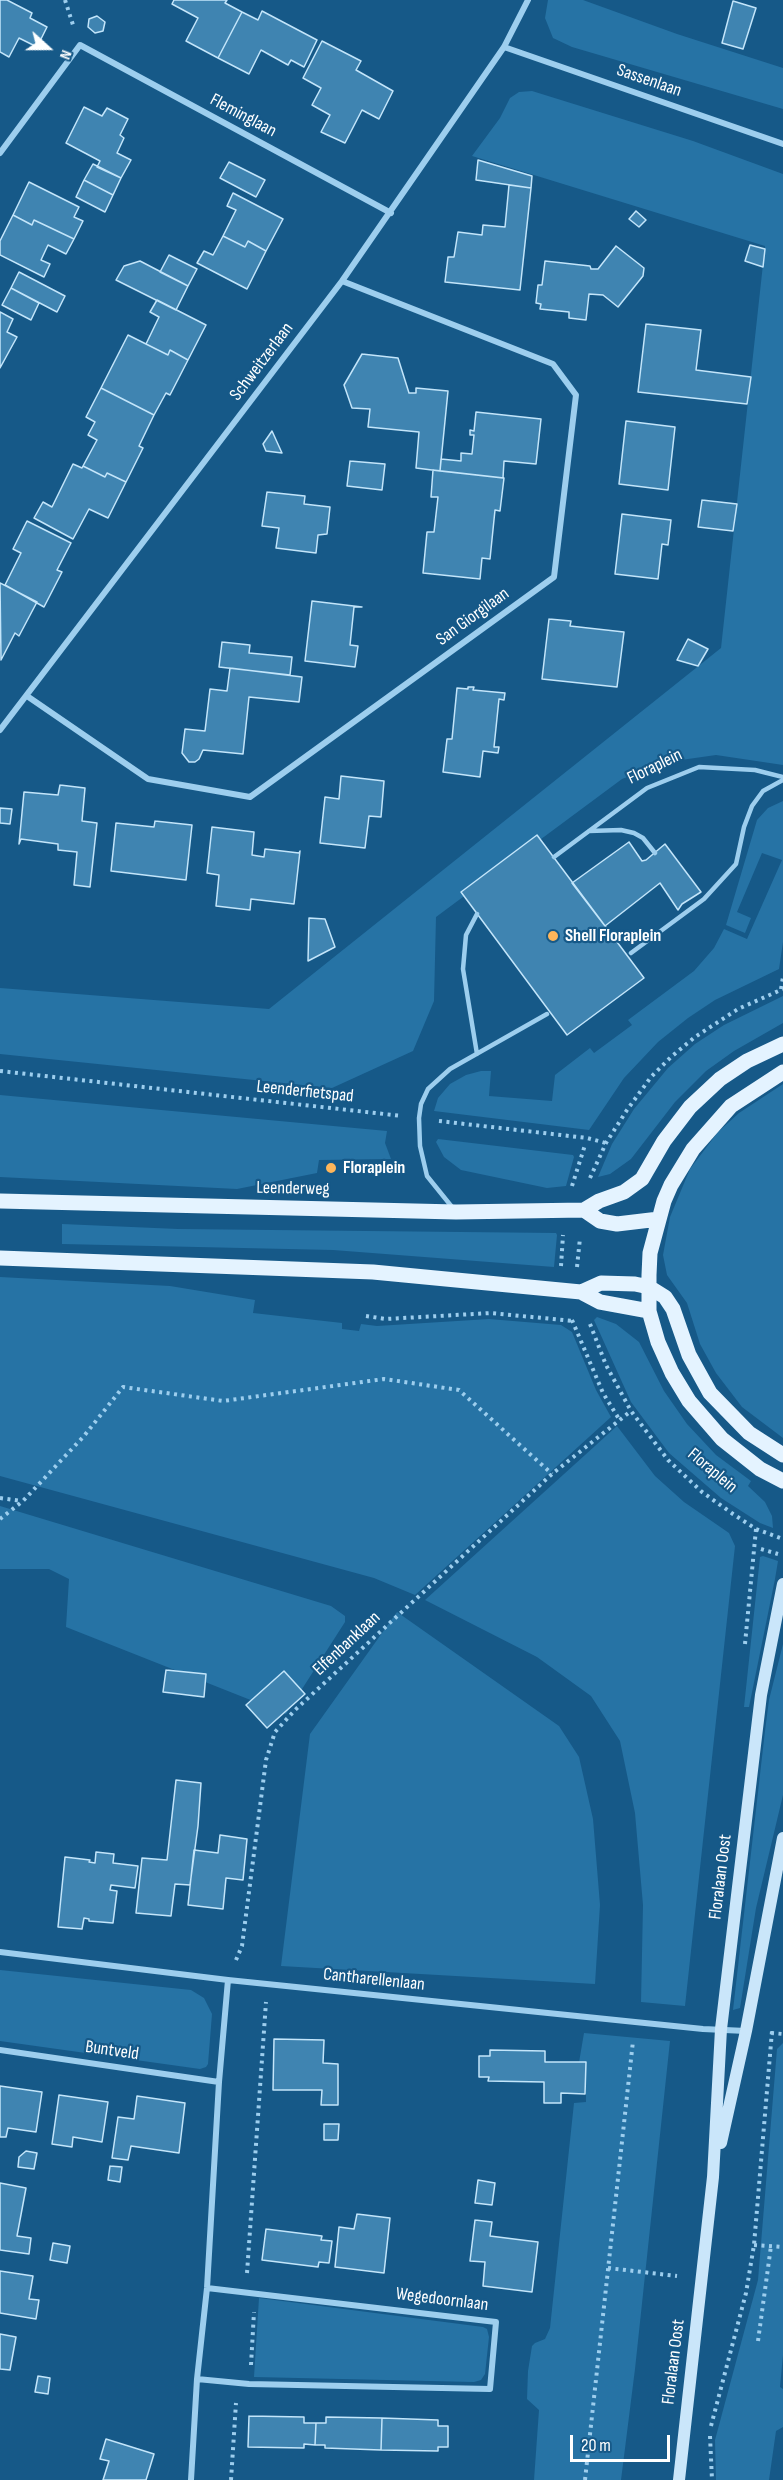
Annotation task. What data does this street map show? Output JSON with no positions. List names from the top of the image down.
{
  "streets": {
    "main road": ["Floraplein", "Leenderweg", "Floralaan Oost"],
    "street": [
      "Sassenlaan",
      "Fleminglaan",
      "Schweitzerlaan",
      "San Giorgilaan",
      "Cantharellenlaan",
      "Buntveld",
      "Wegedoornlaan"
    ],
    "path": ["Leenderfietspad", "Elfenbanklaan"]
  },
  "crossings": [
    ["Sassenlaan", "Schweitzerlaan"],
    ["Fleminglaan", "Schweitzerlaan"],
    ["Schweitzerlaan", "San Giorgilaan"],
    ["Floraplein", "Leenderweg"],
    ["Floraplein", "Elfenbanklaan"],
    ["Elfenbanklaan", "Cantharellenlaan"],
    ["Floralaan Oost", "Cantharellenlaan"]
  ],
  "places": ["Shell Floraplein", "Floraplein"],
  "scale_bar": "20 m",
  "north": "right"
}
